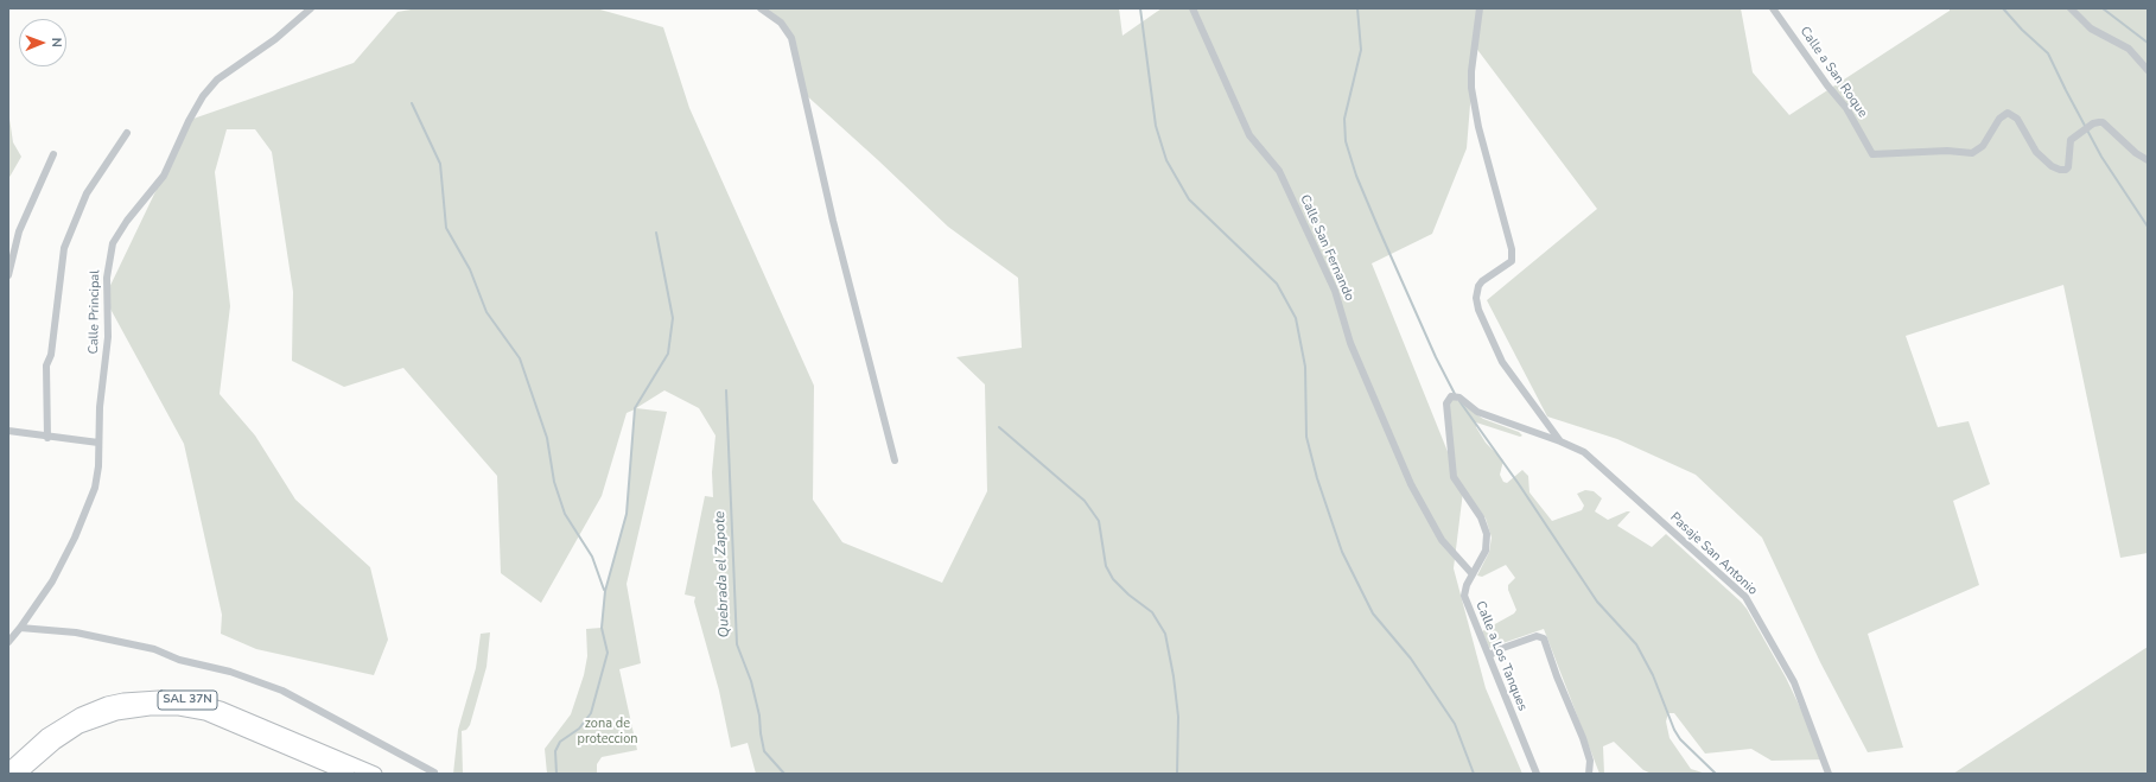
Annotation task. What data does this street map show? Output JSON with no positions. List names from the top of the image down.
{
  "streets": {
    "highway": ["SAL 37N"],
    "street": [
      "Calle a San Roque",
      "Calle San Fernando",
      "Calle Principal",
      "Pasaje San Antonio",
      "Calle a Los Tanques"
    ]
  },
  "crossings": [
    ["Calle San Fernando", "Calle a Los Tanques"],
    ["Pasaje San Antonio", "Calle a Los Tanques"]
  ],
  "water": ["Quebrada el Zapote"],
  "parks": ["zona de proteccion"],
  "north": "right"
}
